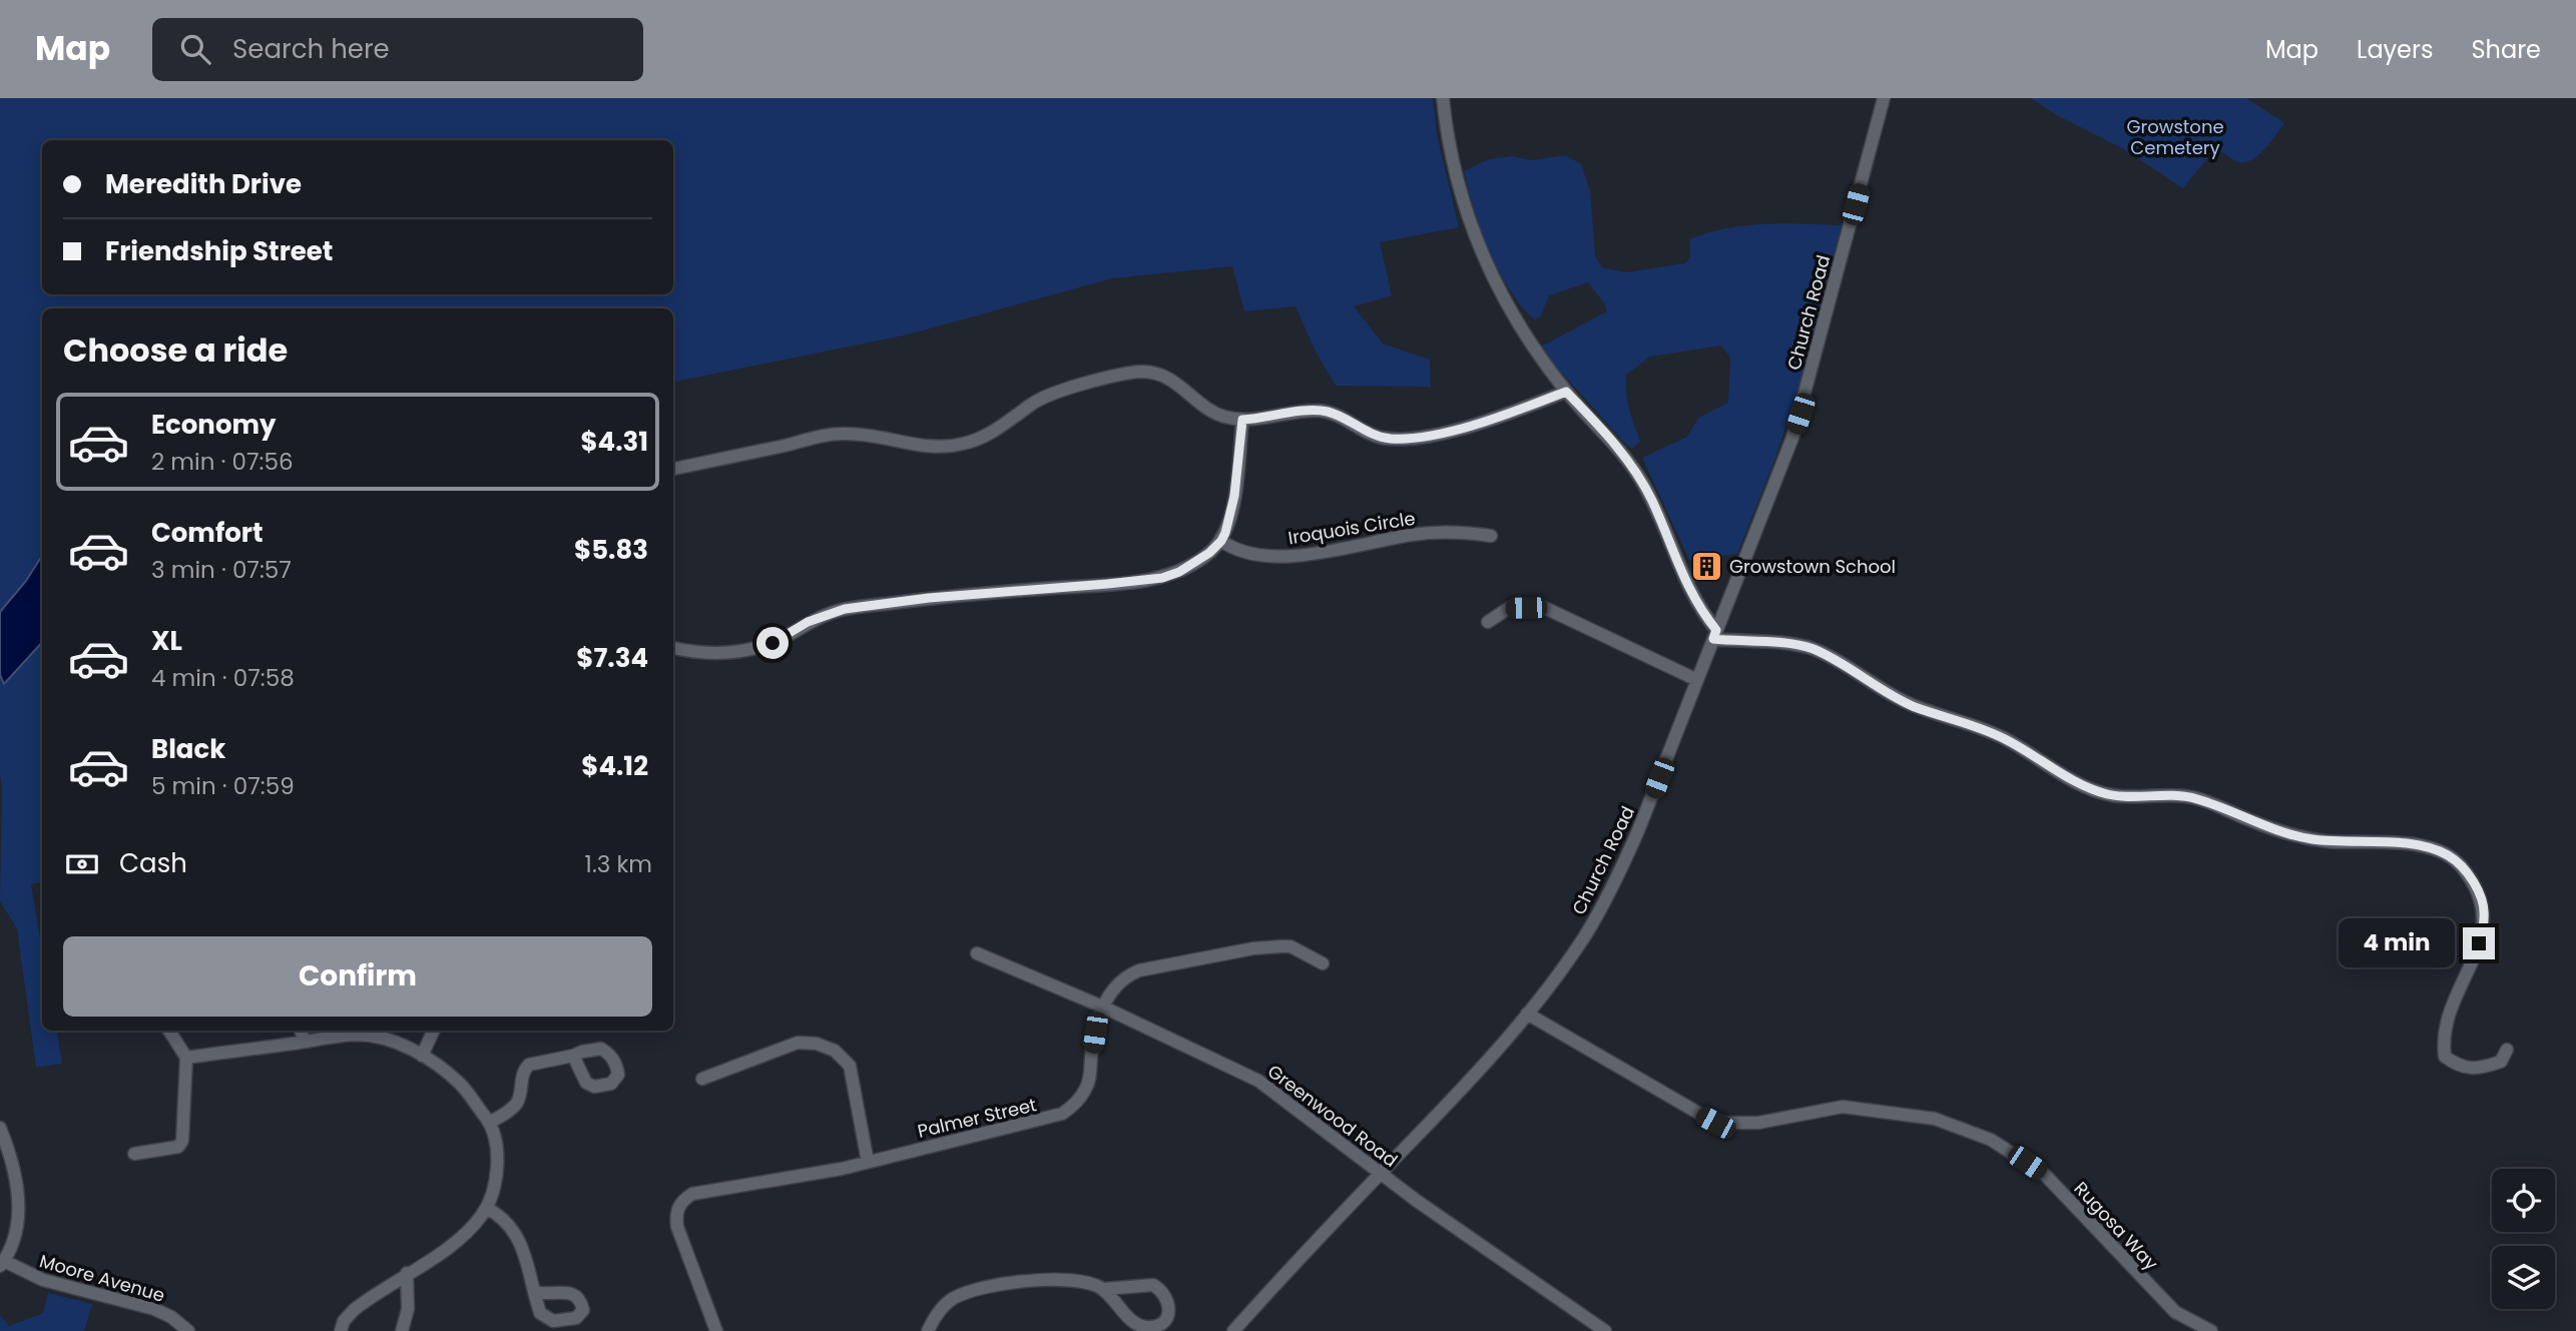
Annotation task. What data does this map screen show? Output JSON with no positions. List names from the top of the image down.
{
  "streets": {
    "street": [
      "Church Road",
      "Iroquois Circle",
      "Greenwood Road",
      "Palmer Street",
      "Rugosa Way",
      "Moore Avenue"
    ]
  },
  "crossings": [
    ["Church Road", "Greenwood Road"],
    ["Church Road", "Rugosa Way"],
    ["Greenwood Road", "Palmer Street"]
  ],
  "parks": ["Growstone Cemetery"],
  "places": {
    "building": ["Growstown School"]
  },
  "page": {
    "header": "Map",
    "search": "Search here",
    "nav": ["Map", "Layers", "Share"],
    "banner": ["Meredith Drive", "Friendship Street"],
    "heading": "Choose a ride",
    "list": [
      {
        "name": "Economy",
        "note": "2 min · 07:56",
        "value": "$4.31"
      },
      {
        "name": "Comfort",
        "note": "3 min · 07:57",
        "value": "$5.83"
      },
      {
        "name": "XL",
        "note": "4 min · 07:58",
        "value": "$7.34"
      },
      {
        "name": "Black",
        "note": "5 min · 07:59",
        "value": "$4.12"
      }
    ],
    "pay": ["Cash", "1.3 km"],
    "bubble": "4 min",
    "buttons": "Confirm"
  }
}
